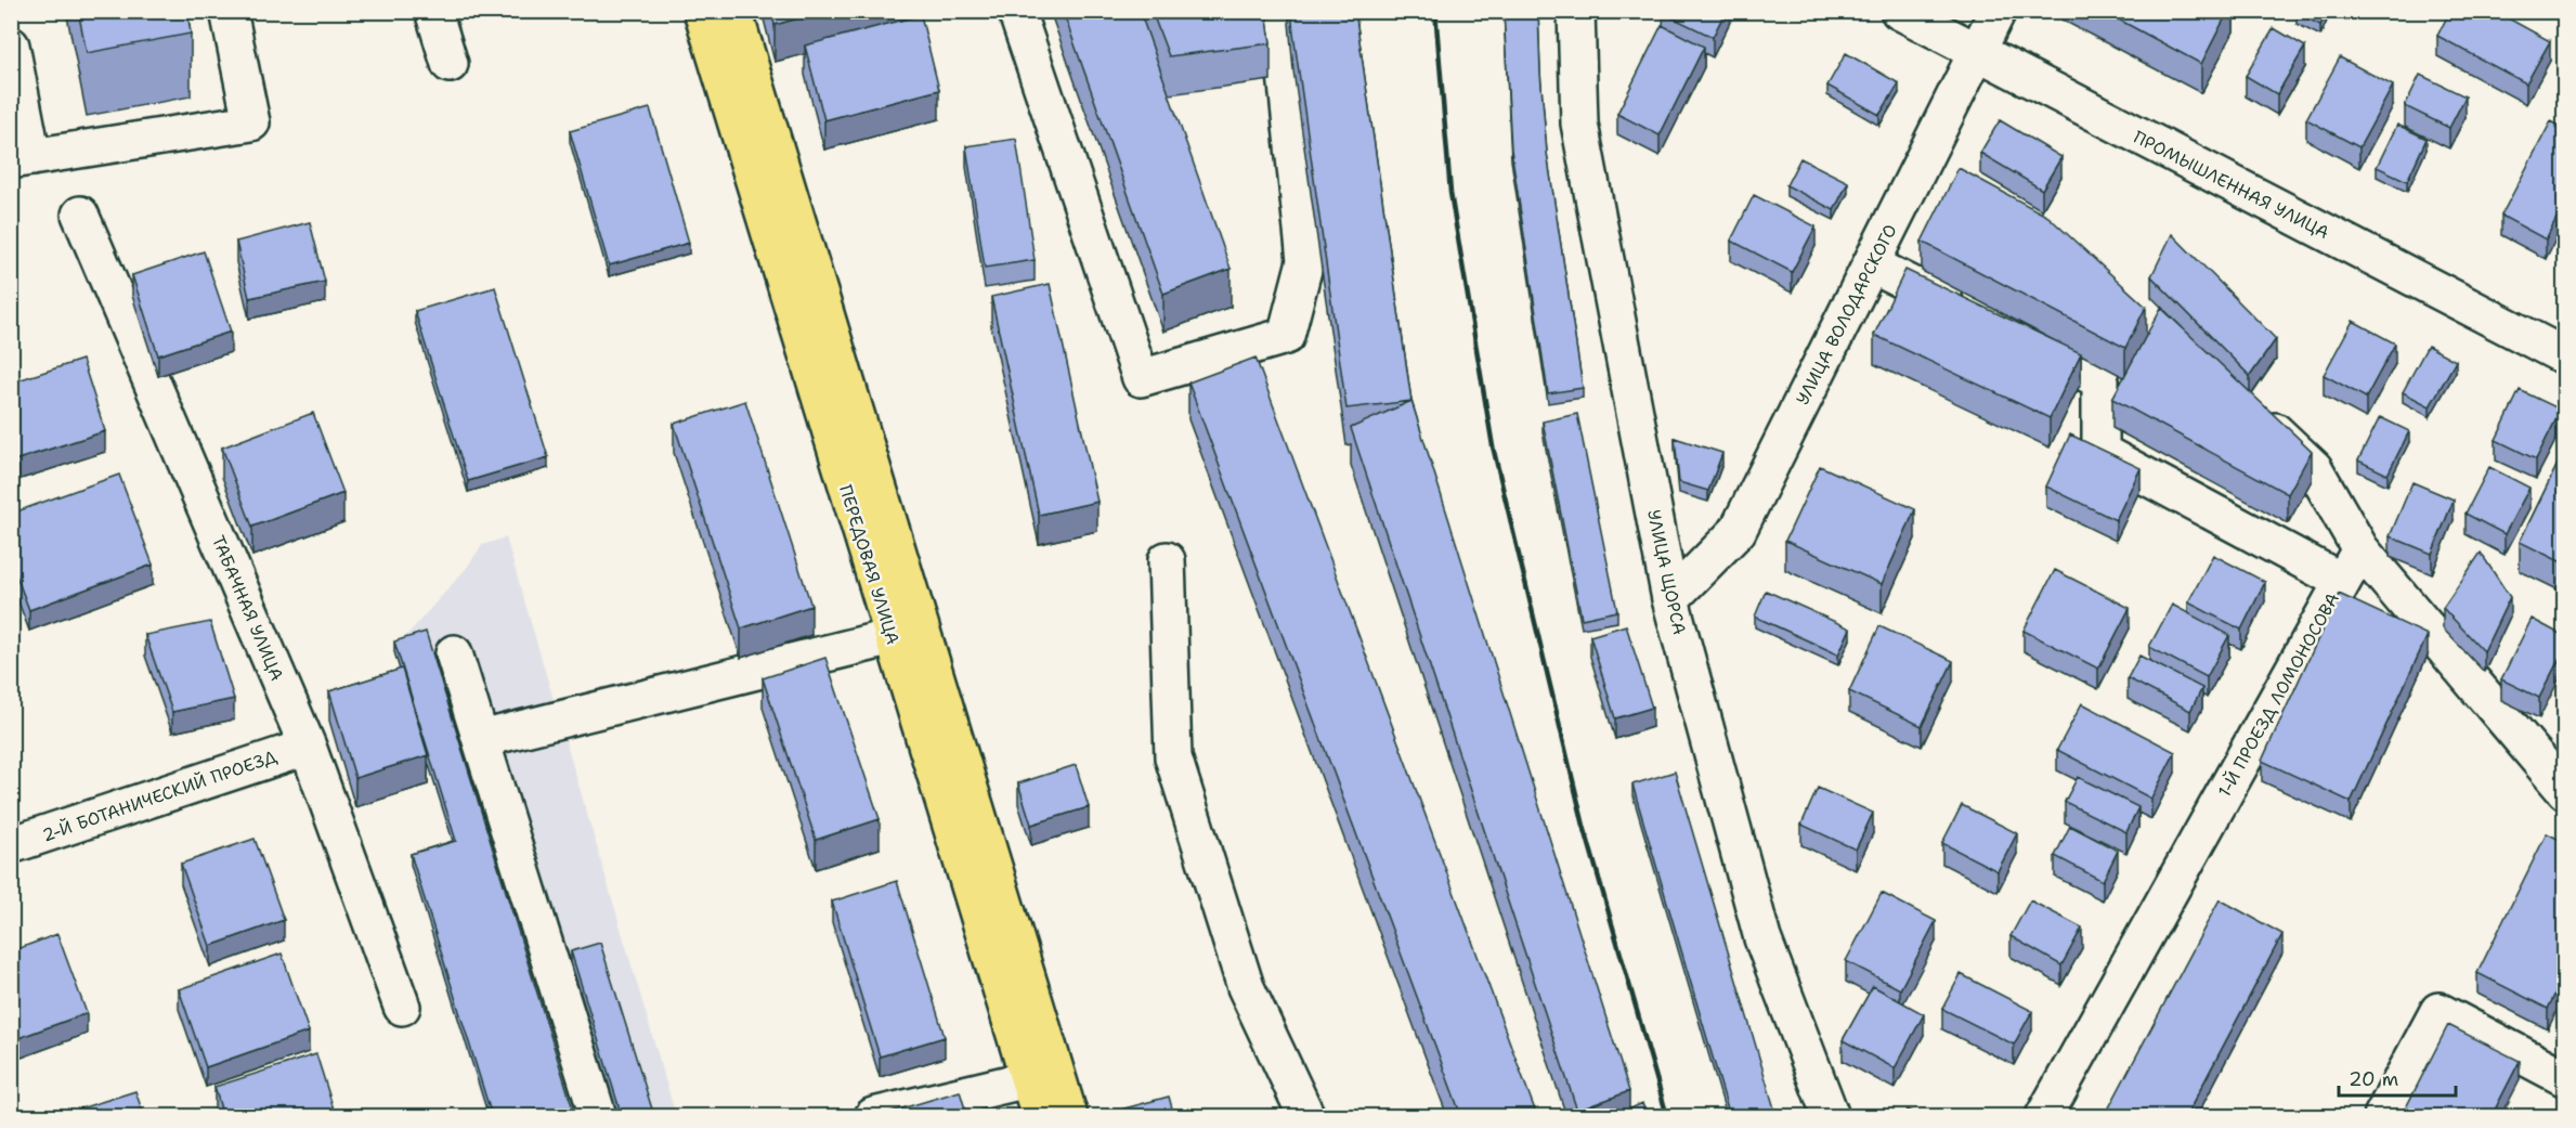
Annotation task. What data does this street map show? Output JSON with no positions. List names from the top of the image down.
{
  "streets": {
    "main road": ["ПЕРЕДОВАЯ УЛИЦА"],
    "street": [
      "ПРОМЫШЛЕННАЯ УЛИЦА",
      "УЛИЦА ВОЛОДАРСКОГО",
      "УЛИЦА ЩОРСА",
      "ТАБАЧНАЯ УЛИЦА",
      "1-Й ПРОЕЗД ЛОМОНОСОВА",
      "2-Й БОТАНИЧЕСКИЙ ПРОЕЗД"
    ]
  },
  "crossings": [
    ["ПРОМЫШЛЕННАЯ УЛИЦА", "УЛИЦА ВОЛОДАРСКОГО"],
    ["УЛИЦА ВОЛОДАРСКОГО", "УЛИЦА ЩОРСА"],
    ["ТАБАЧНАЯ УЛИЦА", "2-Й БОТАНИЧЕСКИЙ ПРОЕЗД"]
  ],
  "scale_bar": "20 m"
}
